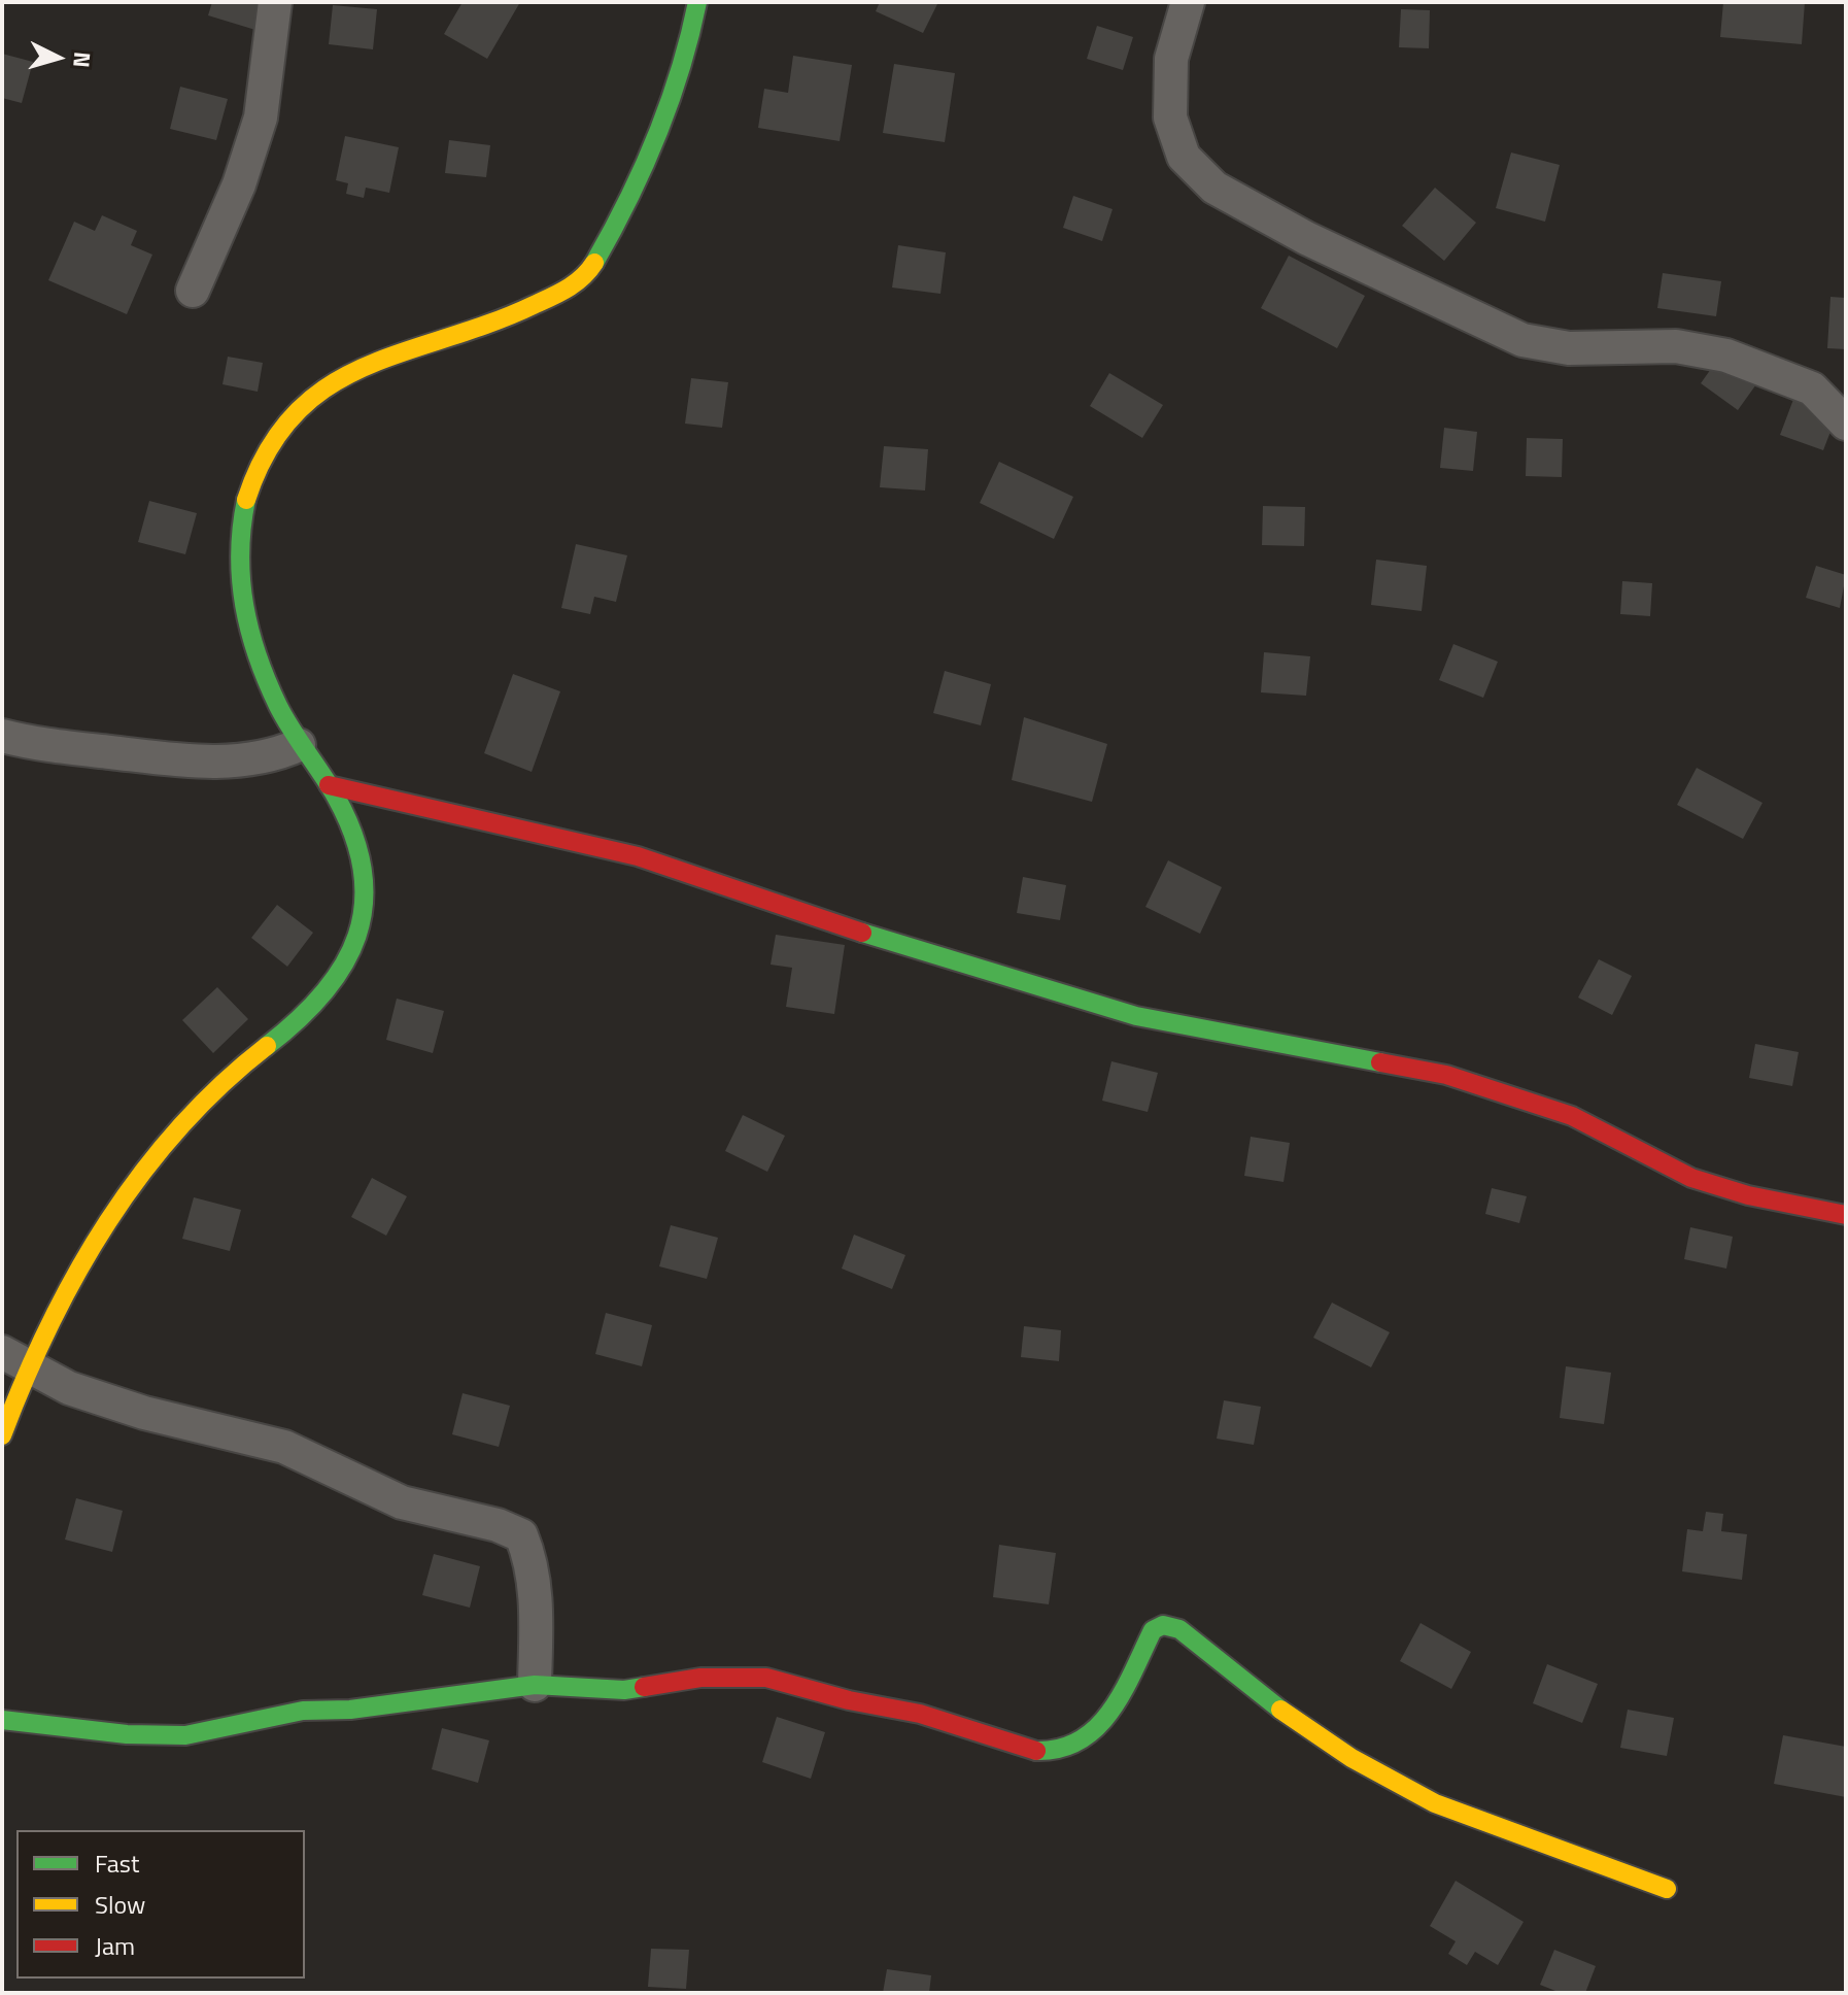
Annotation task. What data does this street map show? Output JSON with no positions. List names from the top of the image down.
{
  "legend": ["Fast", "Slow", "Jam"],
  "north": "right"
}
